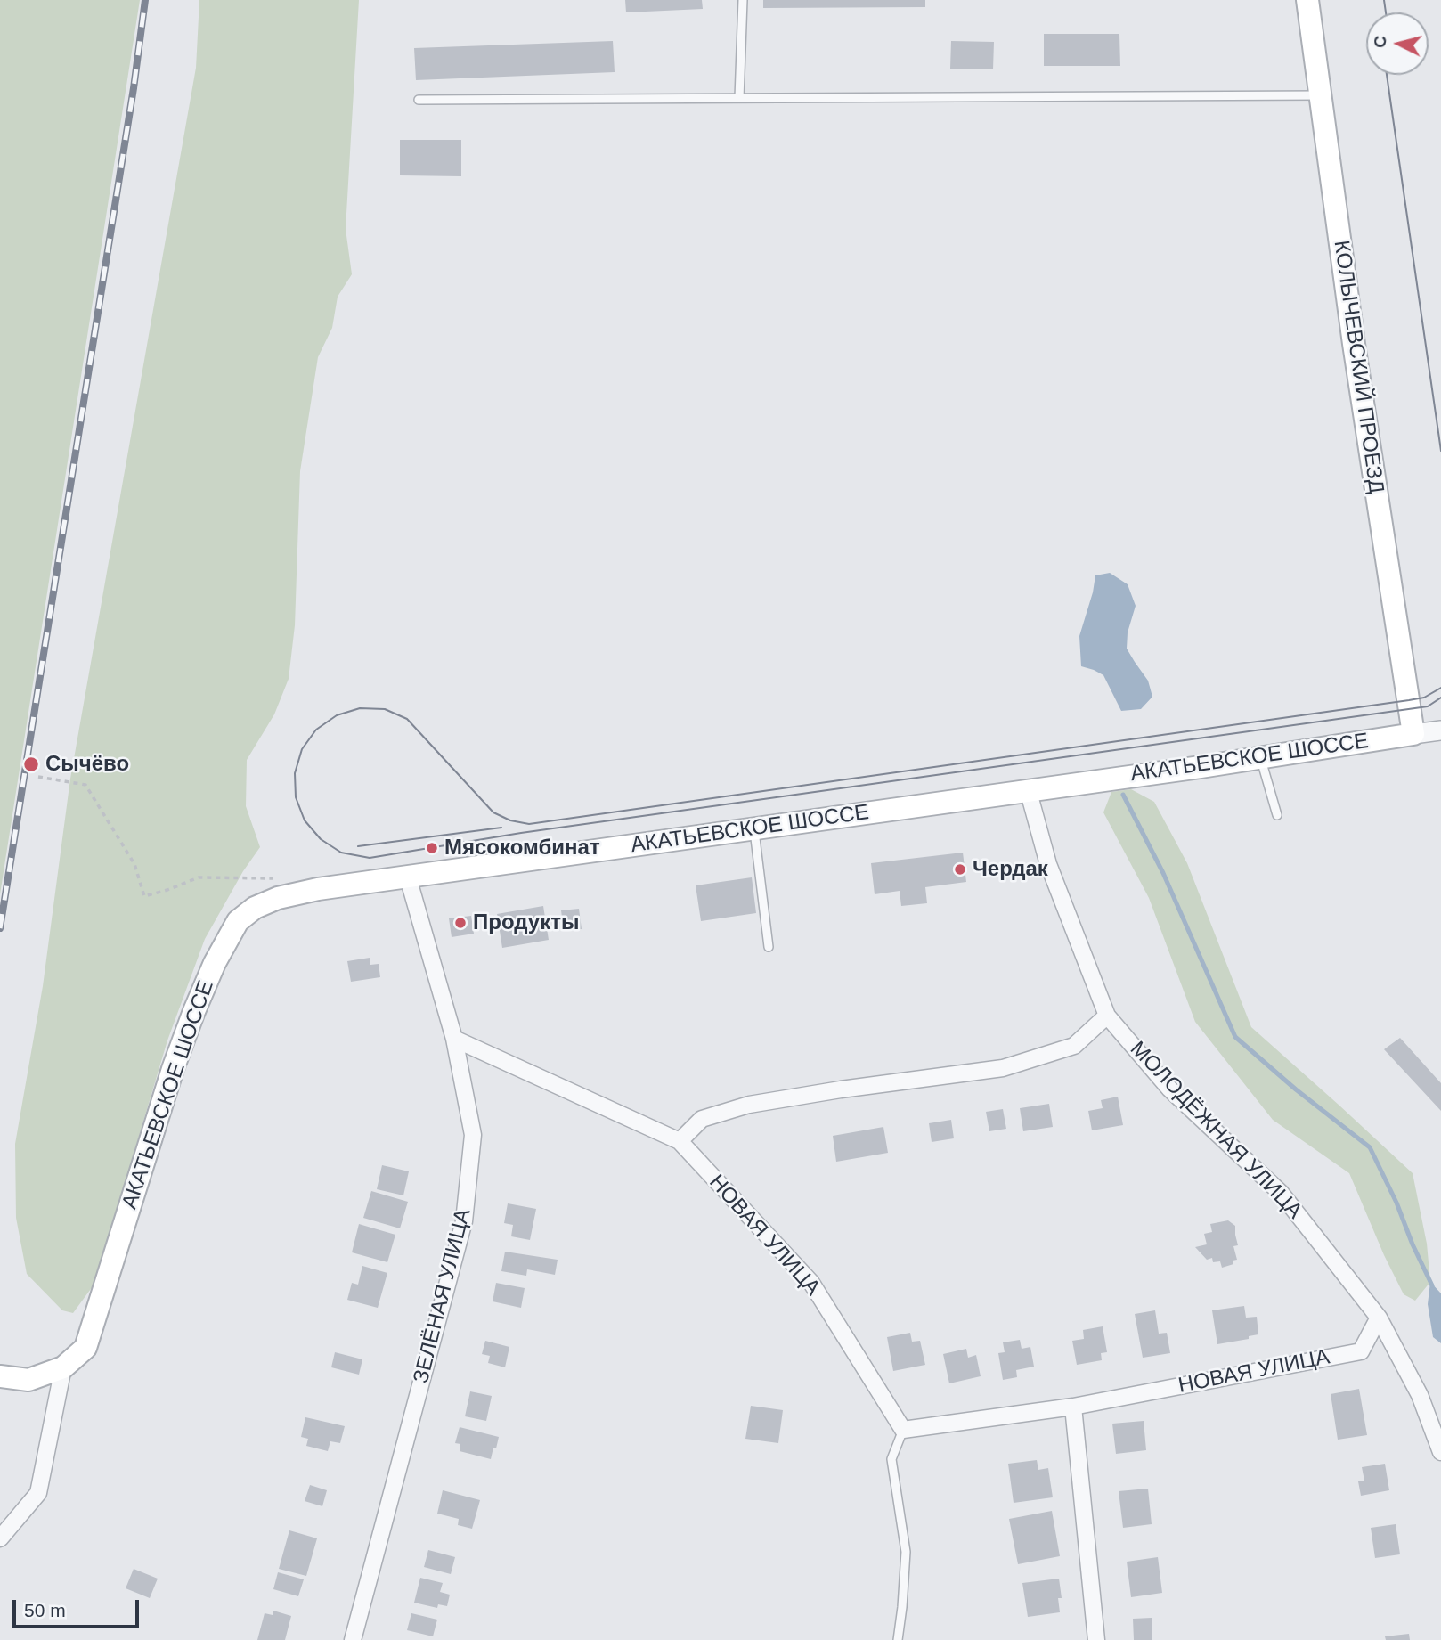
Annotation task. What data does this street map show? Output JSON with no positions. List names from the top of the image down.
{
  "streets": {
    "main road": ["КОЛЫЧЕВСКИЙ ПРОЕЗД", "АКАТЬЕВСКОЕ ШОССЕ"],
    "street": ["МОЛОДЁЖНАЯ УЛИЦА", "НОВАЯ УЛИЦА", "ЗЕЛЁНАЯ УЛИЦА"]
  },
  "crossings": [
    ["КОЛЫЧЕВСКИЙ ПРОЕЗД", "АКАТЬЕВСКОЕ ШОССЕ"],
    ["АКАТЬЕВСКОЕ ШОССЕ", "МОЛОДЁЖНАЯ УЛИЦА"],
    ["АКАТЬЕВСКОЕ ШОССЕ", "ЗЕЛЁНАЯ УЛИЦА"],
    ["МОЛОДЁЖНАЯ УЛИЦА", "НОВАЯ УЛИЦА"],
    ["НОВАЯ УЛИЦА", "ЗЕЛЁНАЯ УЛИЦА"]
  ],
  "places": [
    "Сычёво",
    "Мясокомбинат",
    "Чердак",
    "Продукты"
  ],
  "scale_bar": "50 m",
  "north": "left"
}
